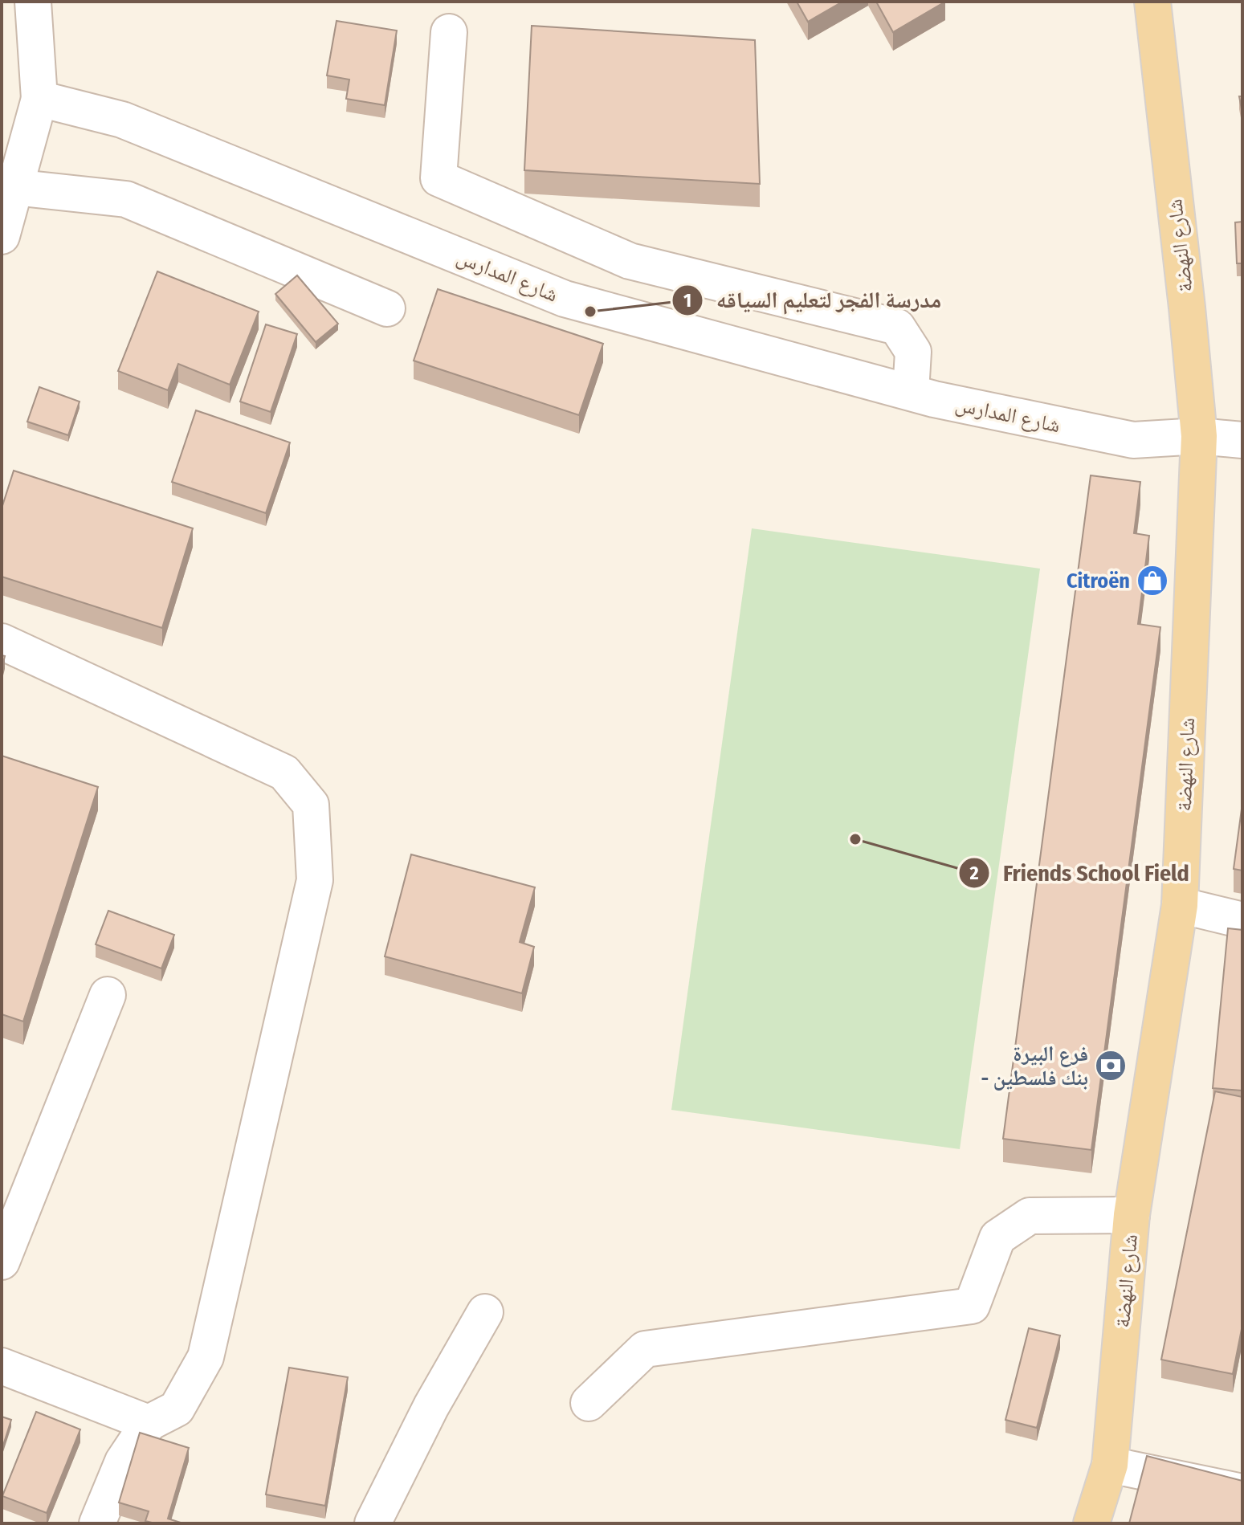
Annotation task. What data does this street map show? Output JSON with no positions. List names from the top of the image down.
{
  "streets": {
    "main road": ["شارع النهضة"],
    "street": ["شارع المدارس"]
  },
  "crossings": [
    ["شارع النهضة", "شارع المدارس"]
  ],
  "places": {
    "other": ["مدرسة الفجر لتعليم السياقه", "Friends School Field"],
    "shop": ["Citroën"],
    "bank": ["فرع البيرة - بنك فلسطين"]
  }
}
